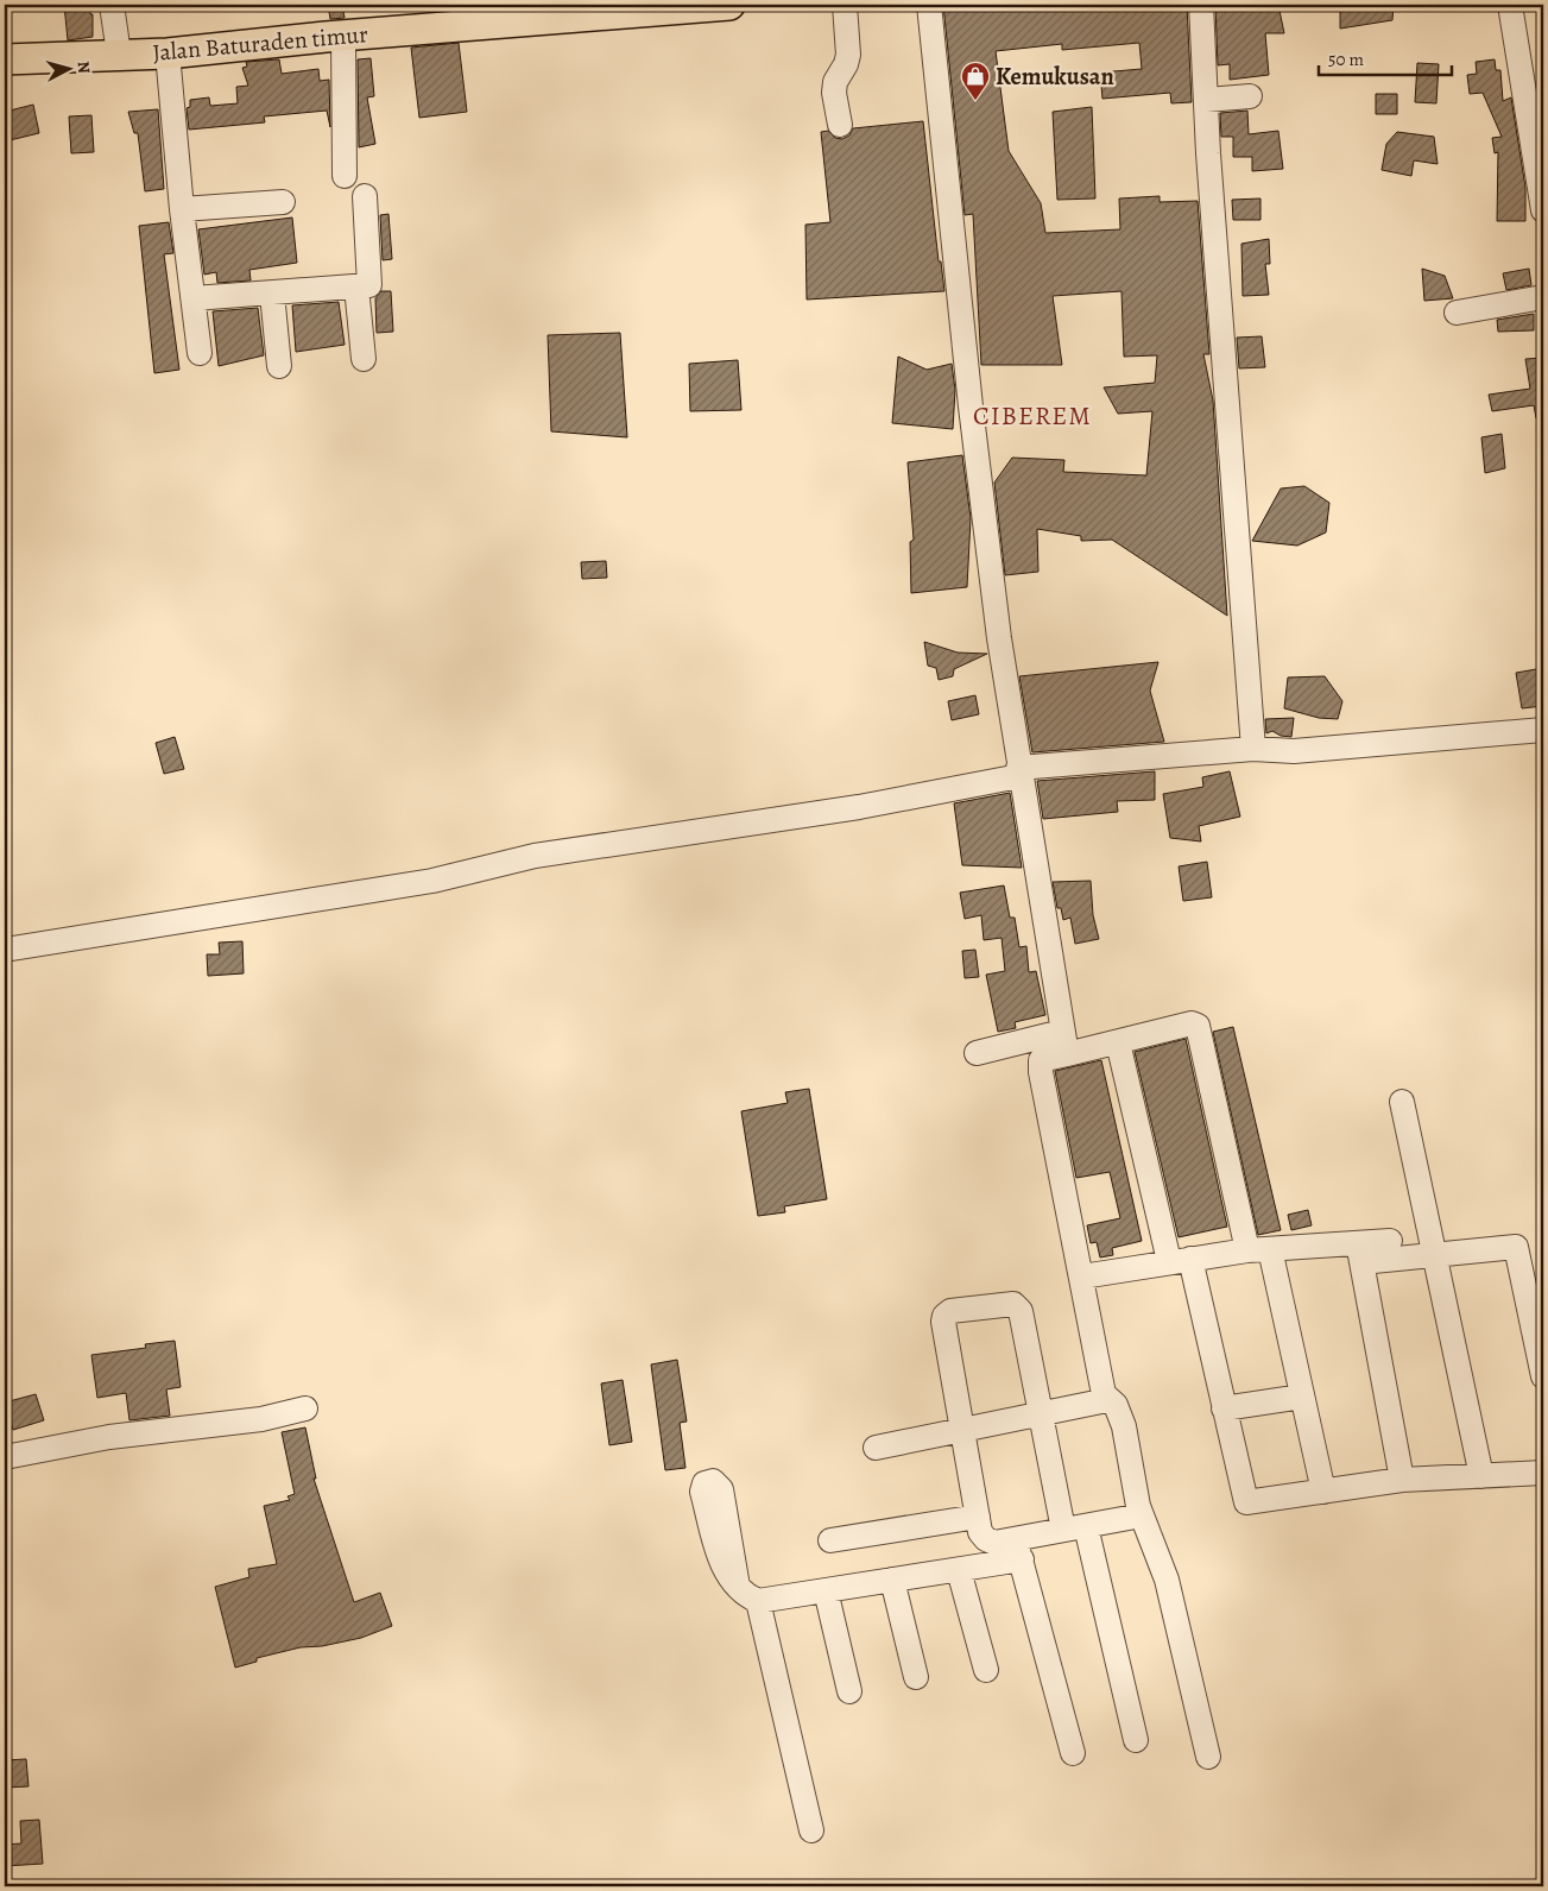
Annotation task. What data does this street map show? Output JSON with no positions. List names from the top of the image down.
{
  "streets": {
    "main road": ["Jalan Baturaden timur"]
  },
  "districts": ["CIBEREM"],
  "places": {
    "shop": ["Kemukusan"]
  },
  "scale_bar": "50 m",
  "north": "right"
}
